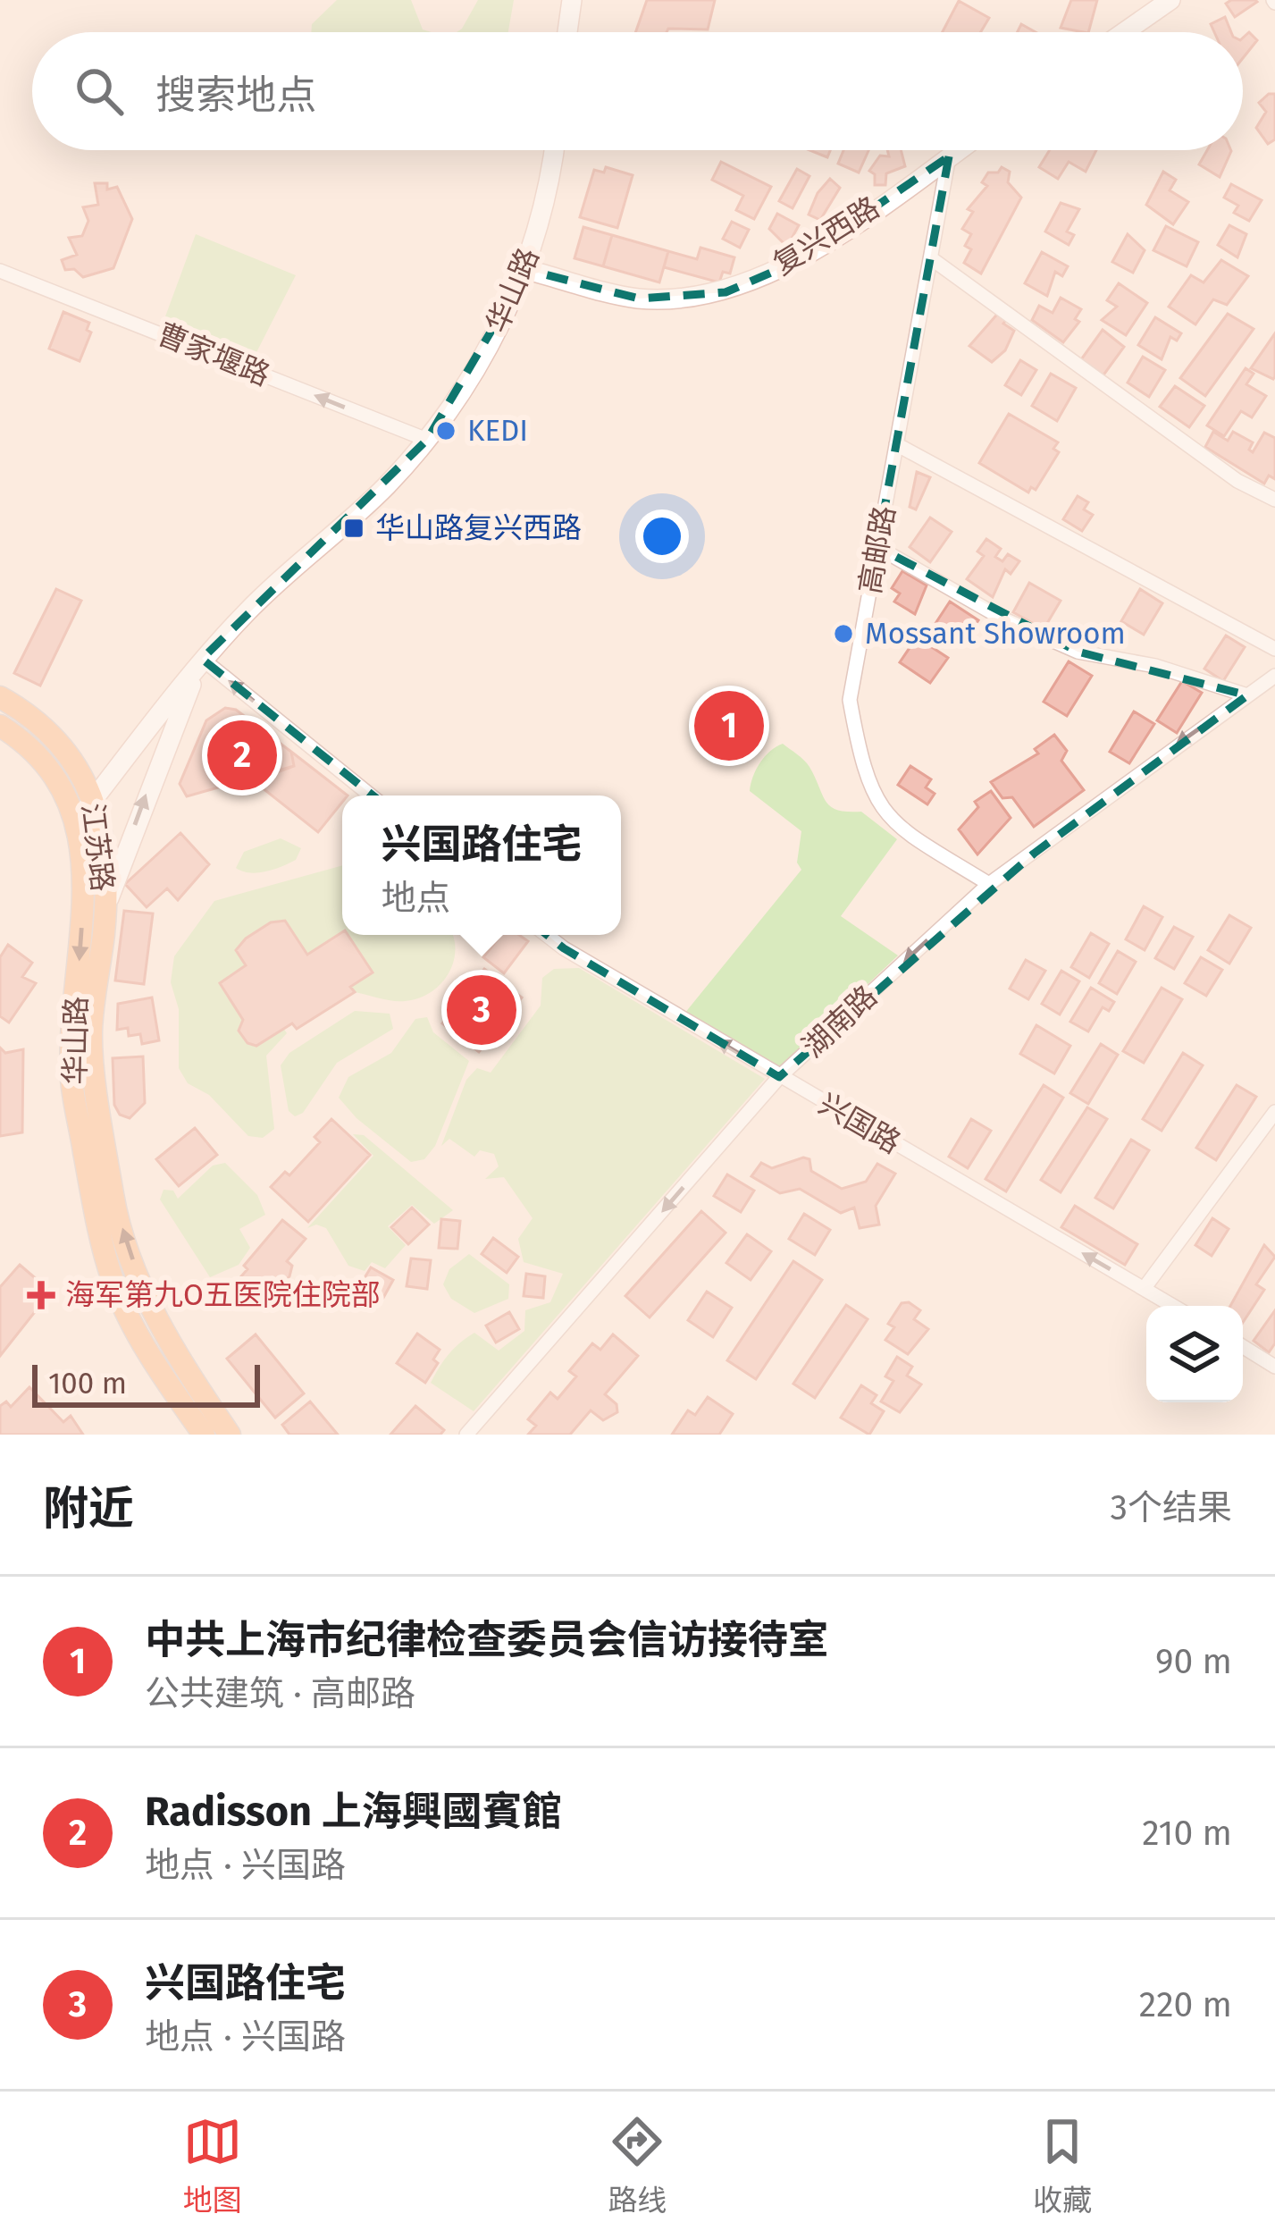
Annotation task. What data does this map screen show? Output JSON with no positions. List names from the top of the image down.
{
  "streets": {
    "main road": ["复兴西路", "华山路", "江苏路"],
    "street": [
      "曹家堰路",
      "高邮路",
      "湖南路",
      "兴国路"
    ]
  },
  "crossings": [
    ["复兴西路", "华山路"],
    ["复兴西路", "高邮路"],
    ["华山路", "曹家堰路"],
    ["华山路", "江苏路"],
    ["高邮路", "湖南路"],
    ["湖南路", "兴国路"]
  ],
  "one_way": ["曹家堰路", "湖南路", "兴国路"],
  "places": {
    "other": ["KEDI", "Mossant Showroom"],
    "transit": ["华山路复兴西路"],
    "health": ["海军第九O五医院住院部"]
  },
  "scale_bar": "100 m",
  "page": {
    "search": "搜索地点",
    "pins": ["1", "2", "3"],
    "popup": ["兴国路住宅", "地点"],
    "scale": "100 m",
    "heading": ["附近", "3个结果"],
    "list": [
      {
        "mark": "1",
        "name": "中共上海市纪律检查委员会信访接待室",
        "note": "公共建筑 · 高邮路",
        "value": "90 m"
      },
      {
        "mark": "2",
        "name": "Radisson 上海興國賓館",
        "note": "地点 · 兴国路",
        "value": "210 m"
      },
      {
        "mark": "3",
        "name": "兴国路住宅",
        "note": "地点 · 兴国路",
        "value": "220 m"
      }
    ],
    "nav": ["地图", "路线", "收藏"]
  }
}
